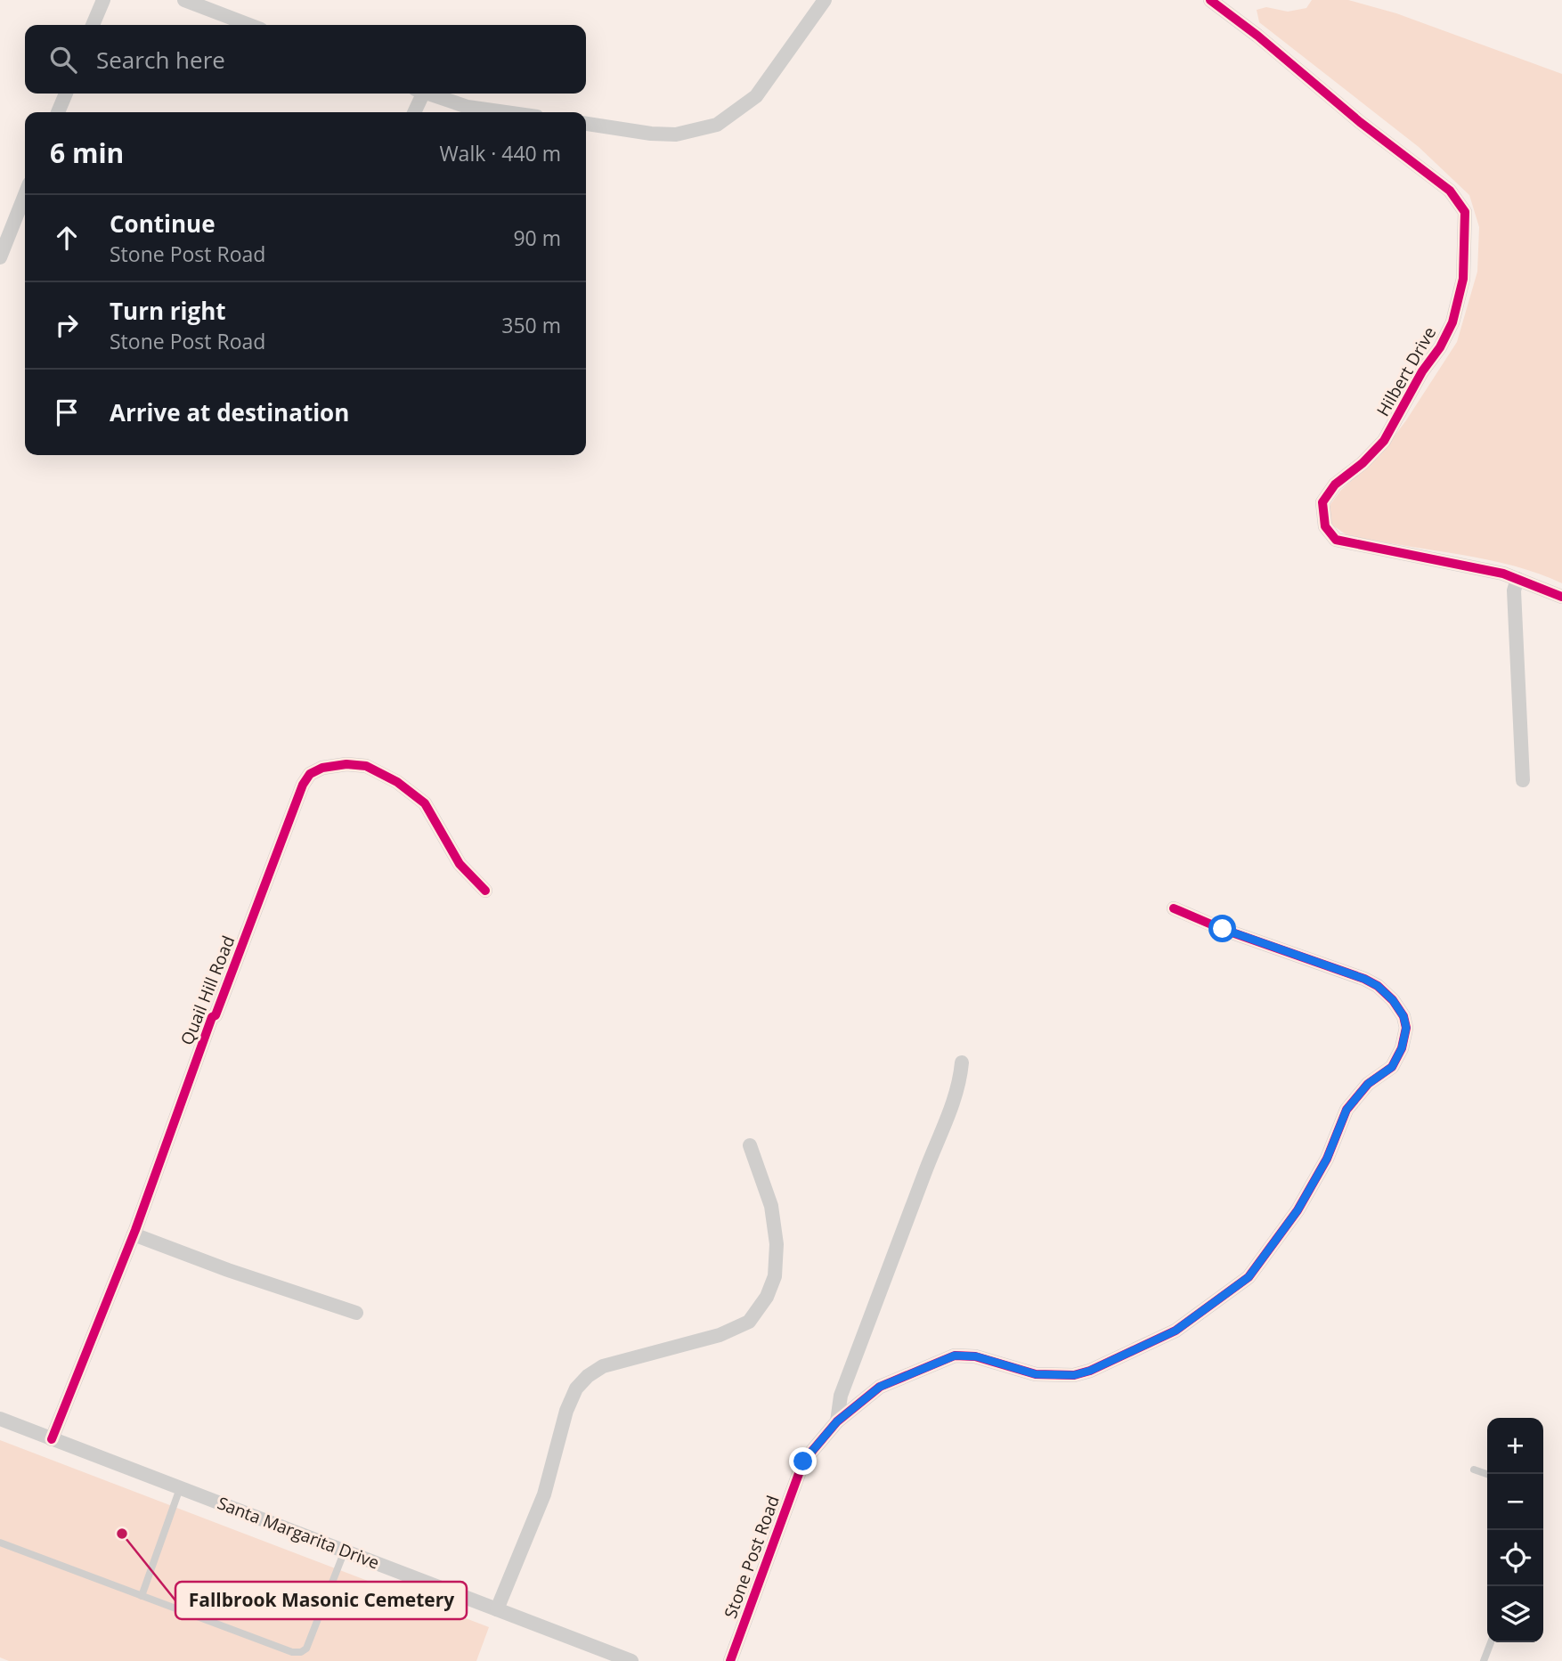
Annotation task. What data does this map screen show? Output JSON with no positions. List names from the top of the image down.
{
  "streets": {
    "street": [
      "Hilbert Drive",
      "Quail Hill Road",
      "Santa Margarita Drive",
      "Stone Post Road"
    ]
  },
  "crossings": [
    ["Quail Hill Road", "Santa Margarita Drive"]
  ],
  "places": ["Fallbrook Masonic Cemetery"],
  "page": {
    "search": "Search here",
    "heading": ["6 min", "Walk · 440 m"],
    "list": [
      ["Continue", "Stone Post Road", "90 m"],
      ["Turn right", "Stone Post Road", "350 m"],
      "Arrive at destination"
    ],
    "map_buttons": ["+", "−"]
  }
}
